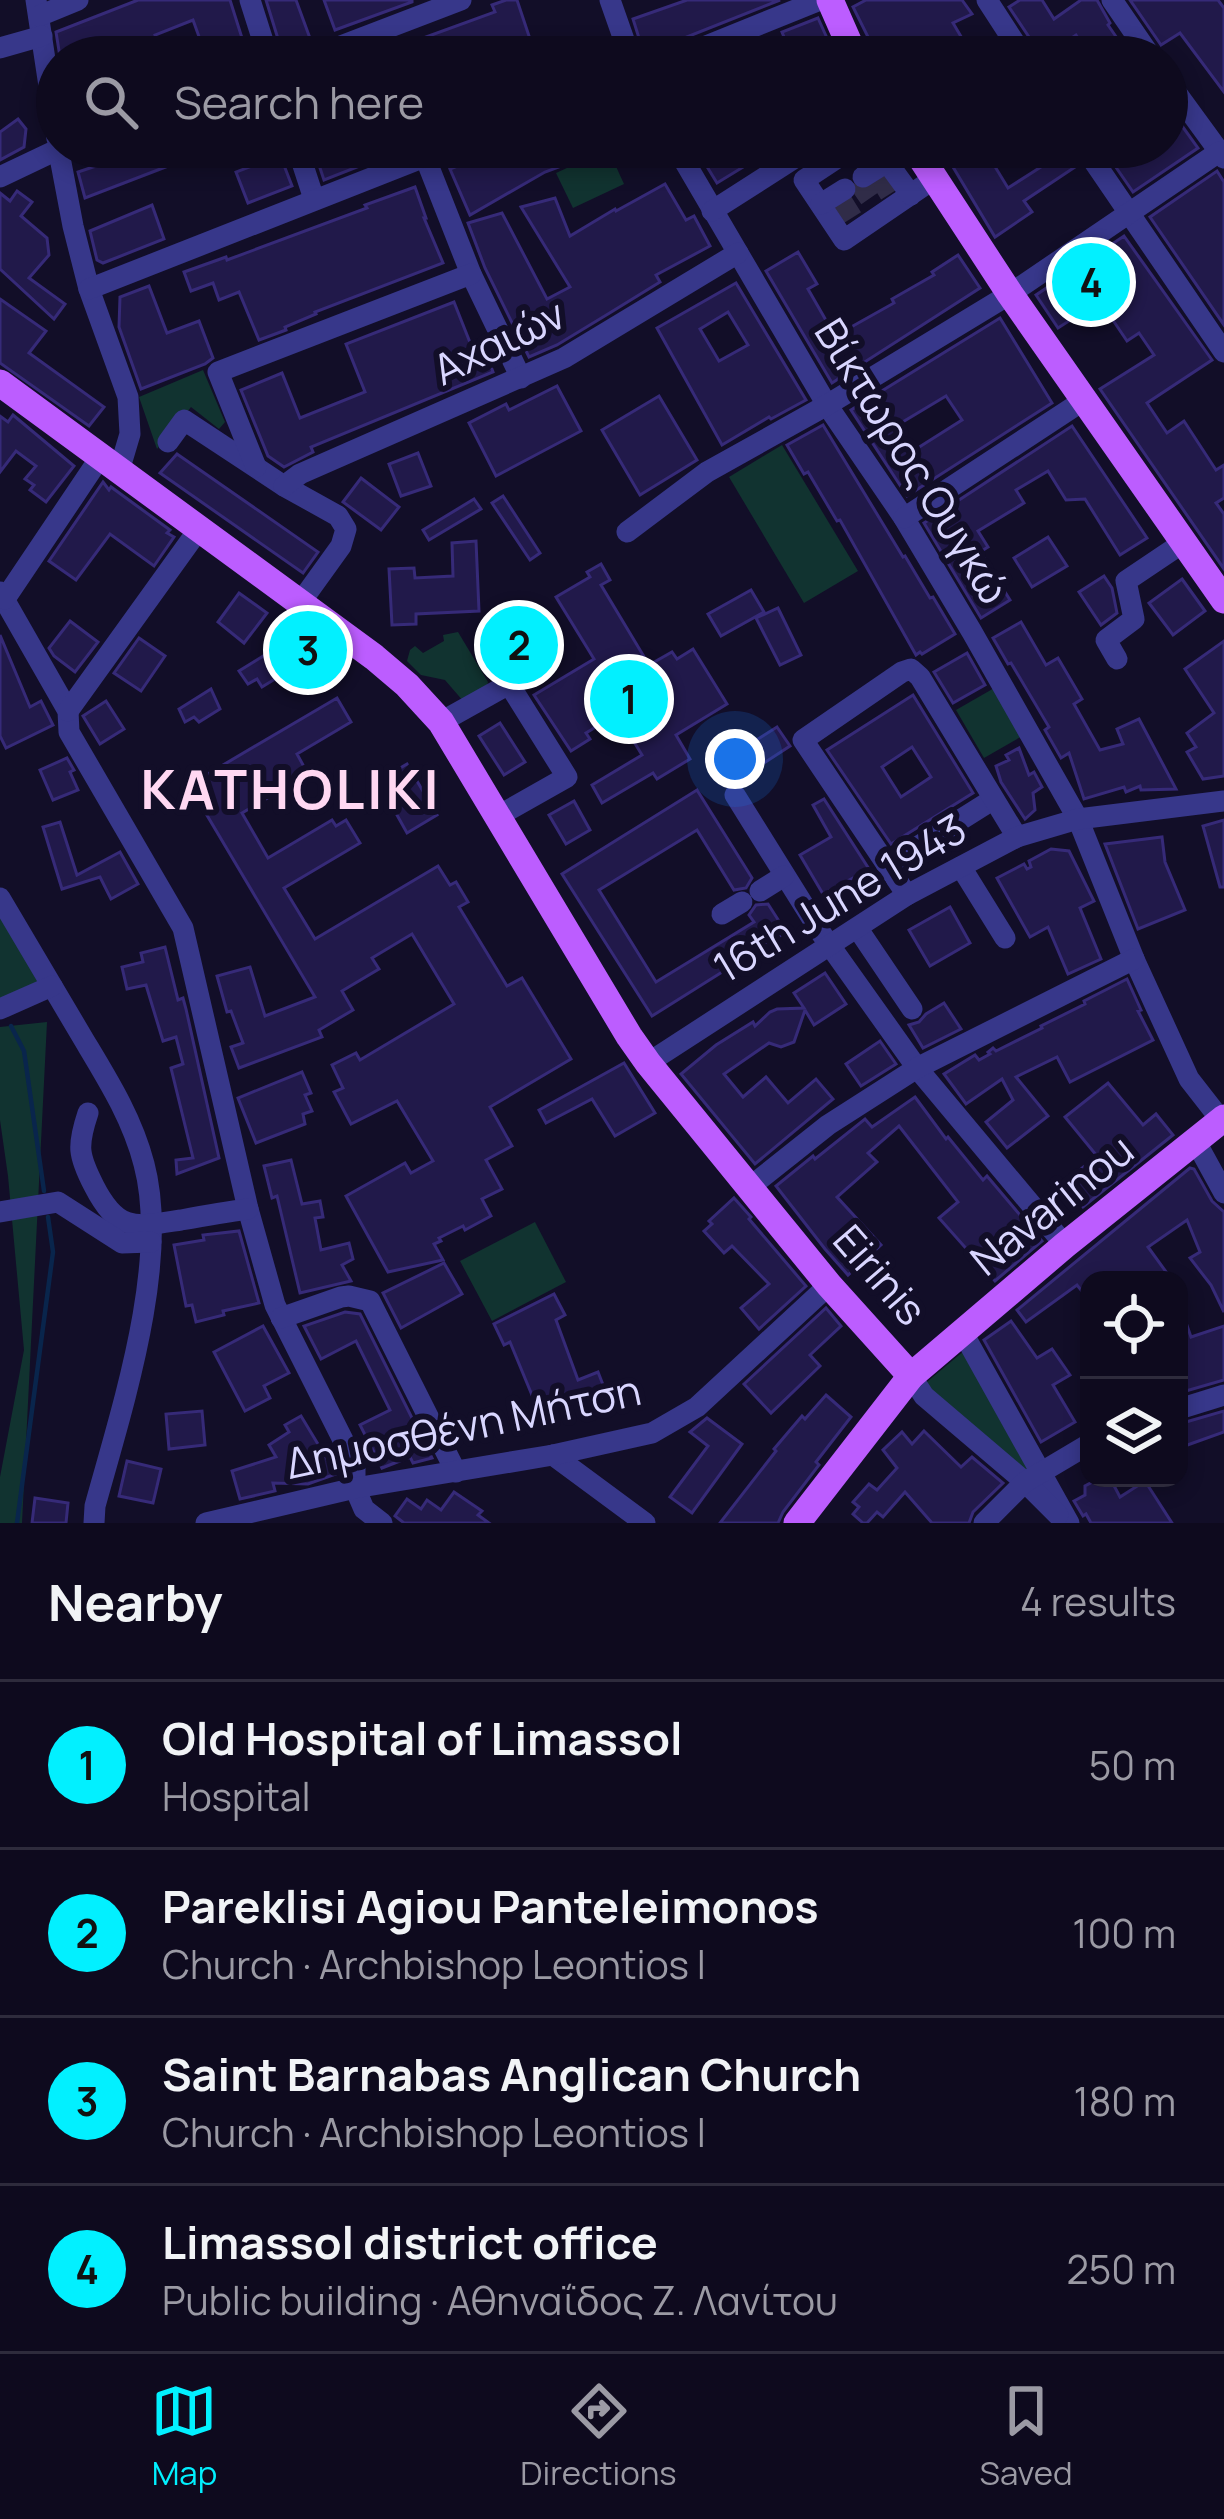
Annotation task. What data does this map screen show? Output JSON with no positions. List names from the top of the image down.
{
  "streets": {
    "main road": ["Navarinou", "Eirinis"],
    "street": [
      "Αχαιών",
      "Βίκτωρος Ουγκώ",
      "16th June 1943",
      "Δημοσθένη Μήτση"
    ]
  },
  "crossings": [
    ["Αχαιών", "Βίκτωρος Ουγκώ"],
    ["Βίκτωρος Ουγκώ", "16th June 1943"],
    ["Βίκτωρος Ουγκώ", "Navarinou"],
    ["16th June 1943", "Eirinis"],
    ["Navarinou", "Eirinis"],
    ["Eirinis", "Δημοσθένη Μήτση"]
  ],
  "districts": ["KATHOLIKI"],
  "page": {
    "search": "Search here",
    "pins": [
      "4",
      "2",
      "3",
      "1"
    ],
    "heading": ["Nearby", "4 results"],
    "list": [
      {
        "mark": "1",
        "name": "Old Hospital of Limassol",
        "note": "Hospital",
        "value": "50 m"
      },
      {
        "mark": "2",
        "name": "Pareklisi Agiou Panteleimonos",
        "note": "Church · Archbishop Leontios I",
        "value": "100 m"
      },
      {
        "mark": "3",
        "name": "Saint Barnabas Anglican Church",
        "note": "Church · Archbishop Leontios I",
        "value": "180 m"
      },
      {
        "mark": "4",
        "name": "Limassol district office",
        "note": "Public building · Αθηναΐδος Ζ. Λανίτου",
        "value": "250 m"
      }
    ],
    "nav": ["Map", "Directions", "Saved"]
  }
}
